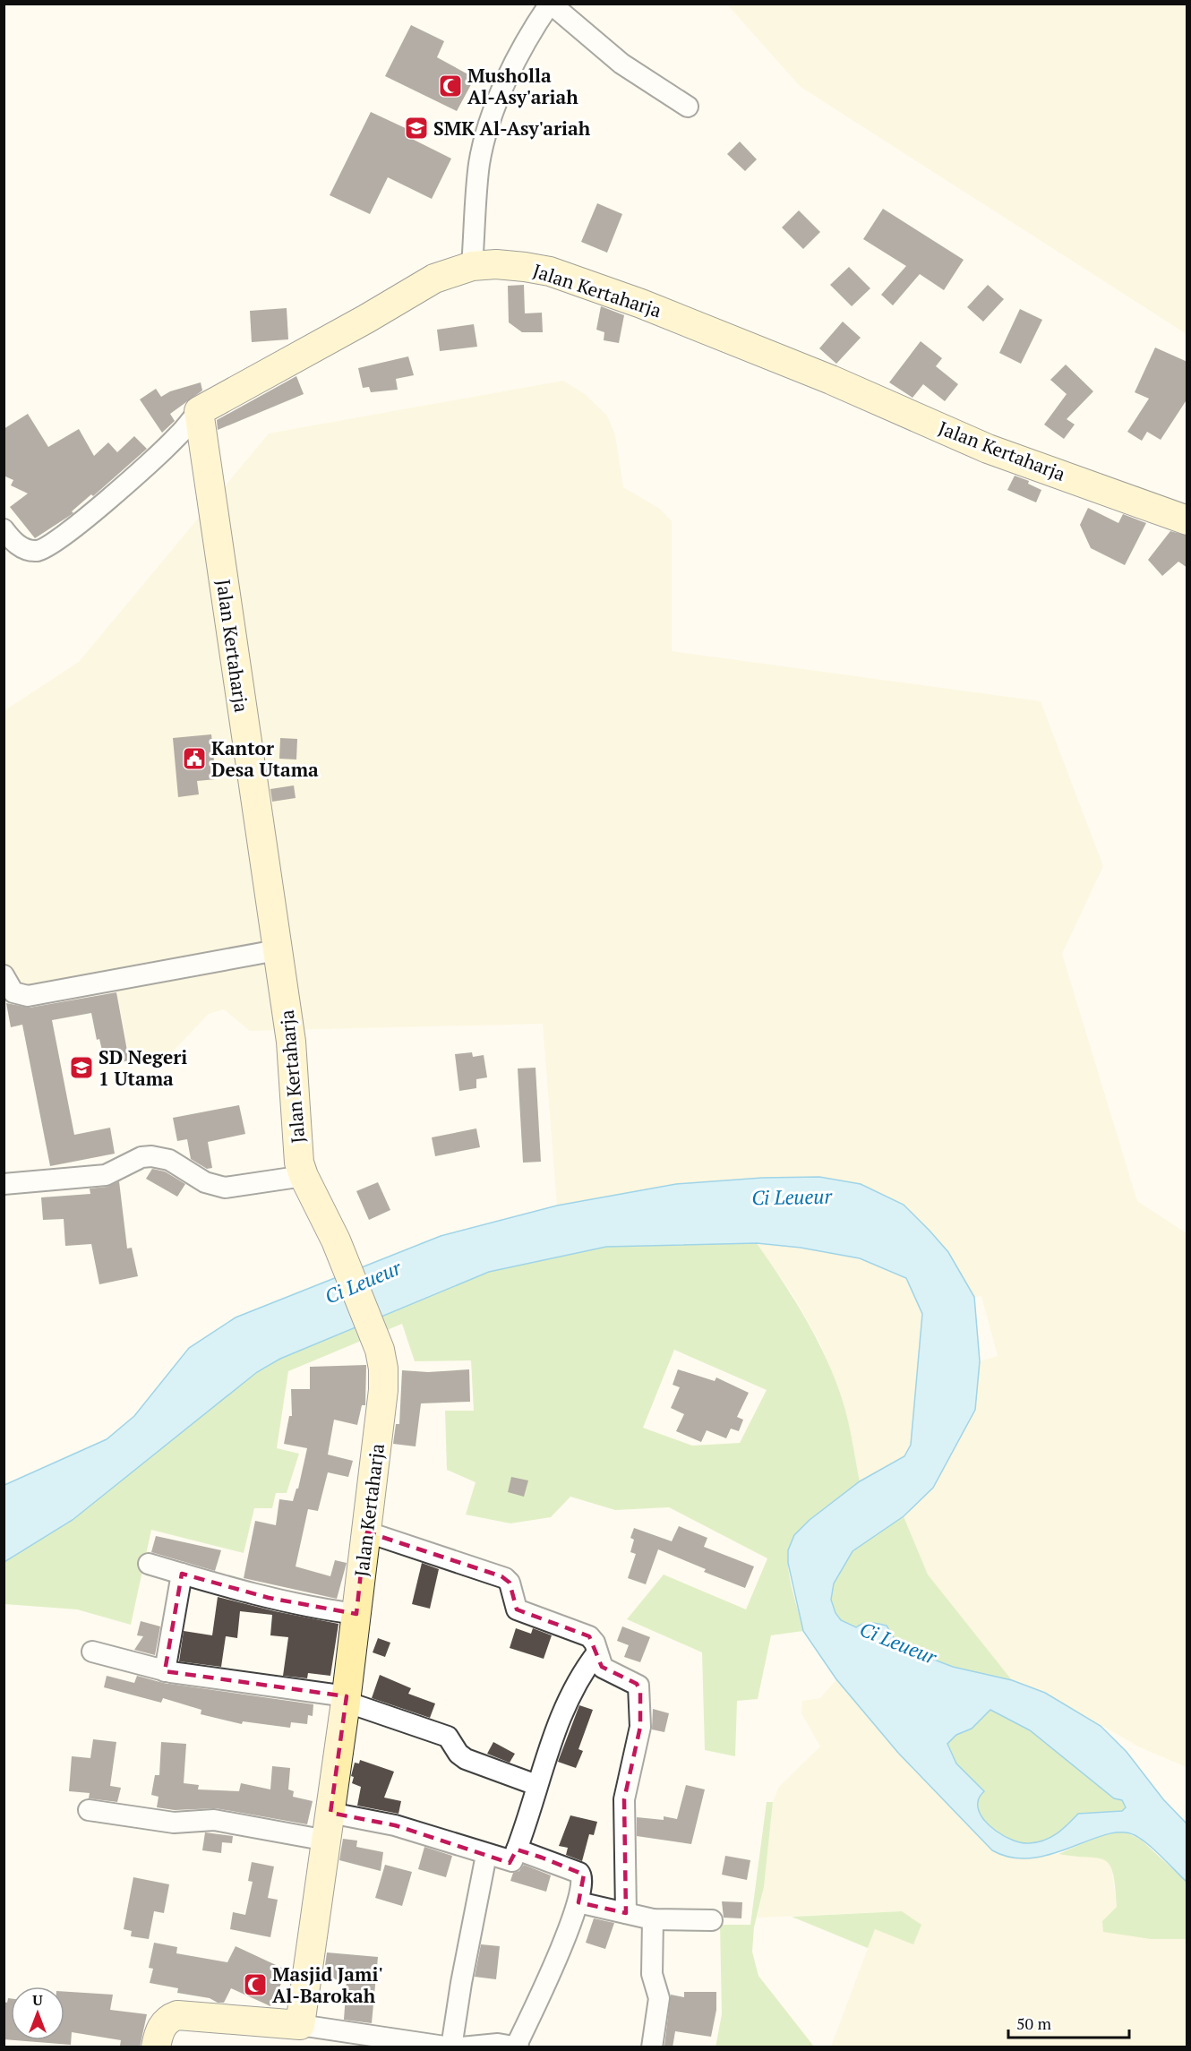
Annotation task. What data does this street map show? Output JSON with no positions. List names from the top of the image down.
{
  "streets": {
    "street": ["Jalan Kertaharja"]
  },
  "water": ["Ci Leueur"],
  "places": {
    "mosque": ["Musholla Al-Asy'ariah", "Masjid Jami' Al-Barokah"],
    "school or university": ["SMK Al-Asy'ariah", "SD Negeri 1 Utama"],
    "public building": ["Kantor Desa Utama"]
  },
  "scale_bar": "50 m",
  "north": "top"
}
